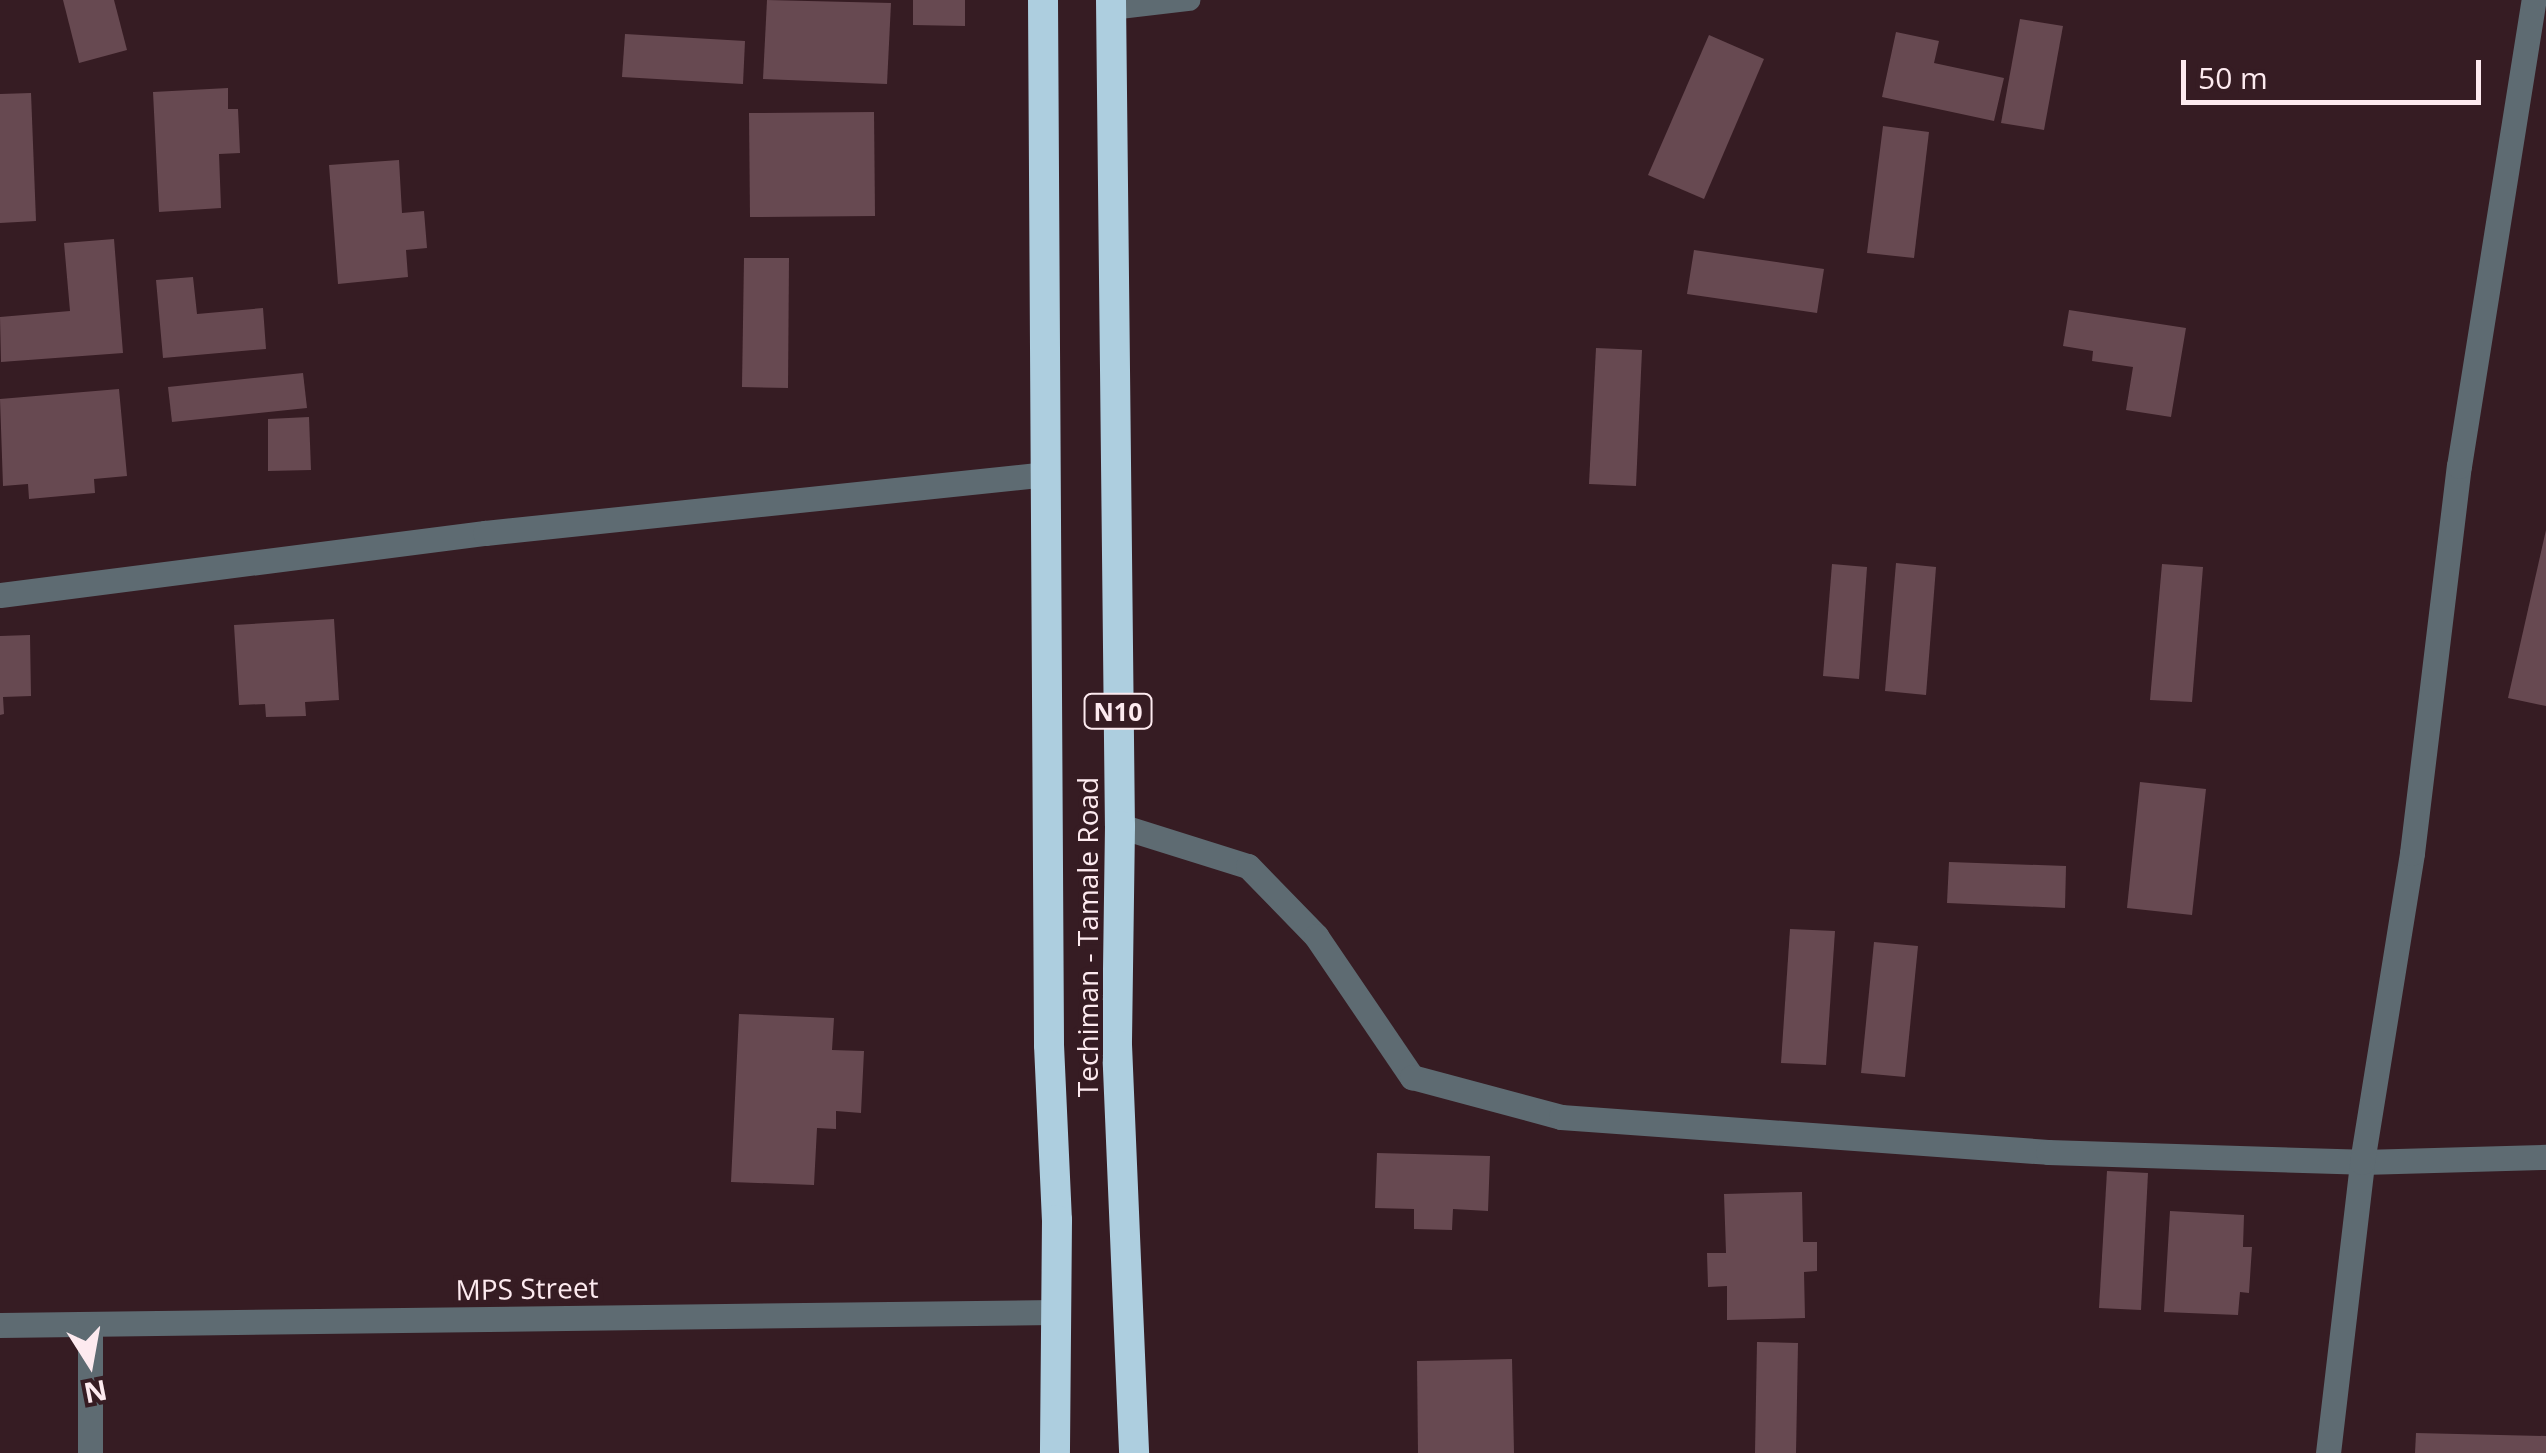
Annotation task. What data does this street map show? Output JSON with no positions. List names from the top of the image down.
{
  "streets": {
    "highway": ["N10", "Techiman - Tamale Road"],
    "street": ["MPS Street"]
  },
  "crossings": [
    ["Techiman - Tamale Road", "MPS Street"]
  ],
  "scale_bar": "50 m",
  "north": "bottom"
}
